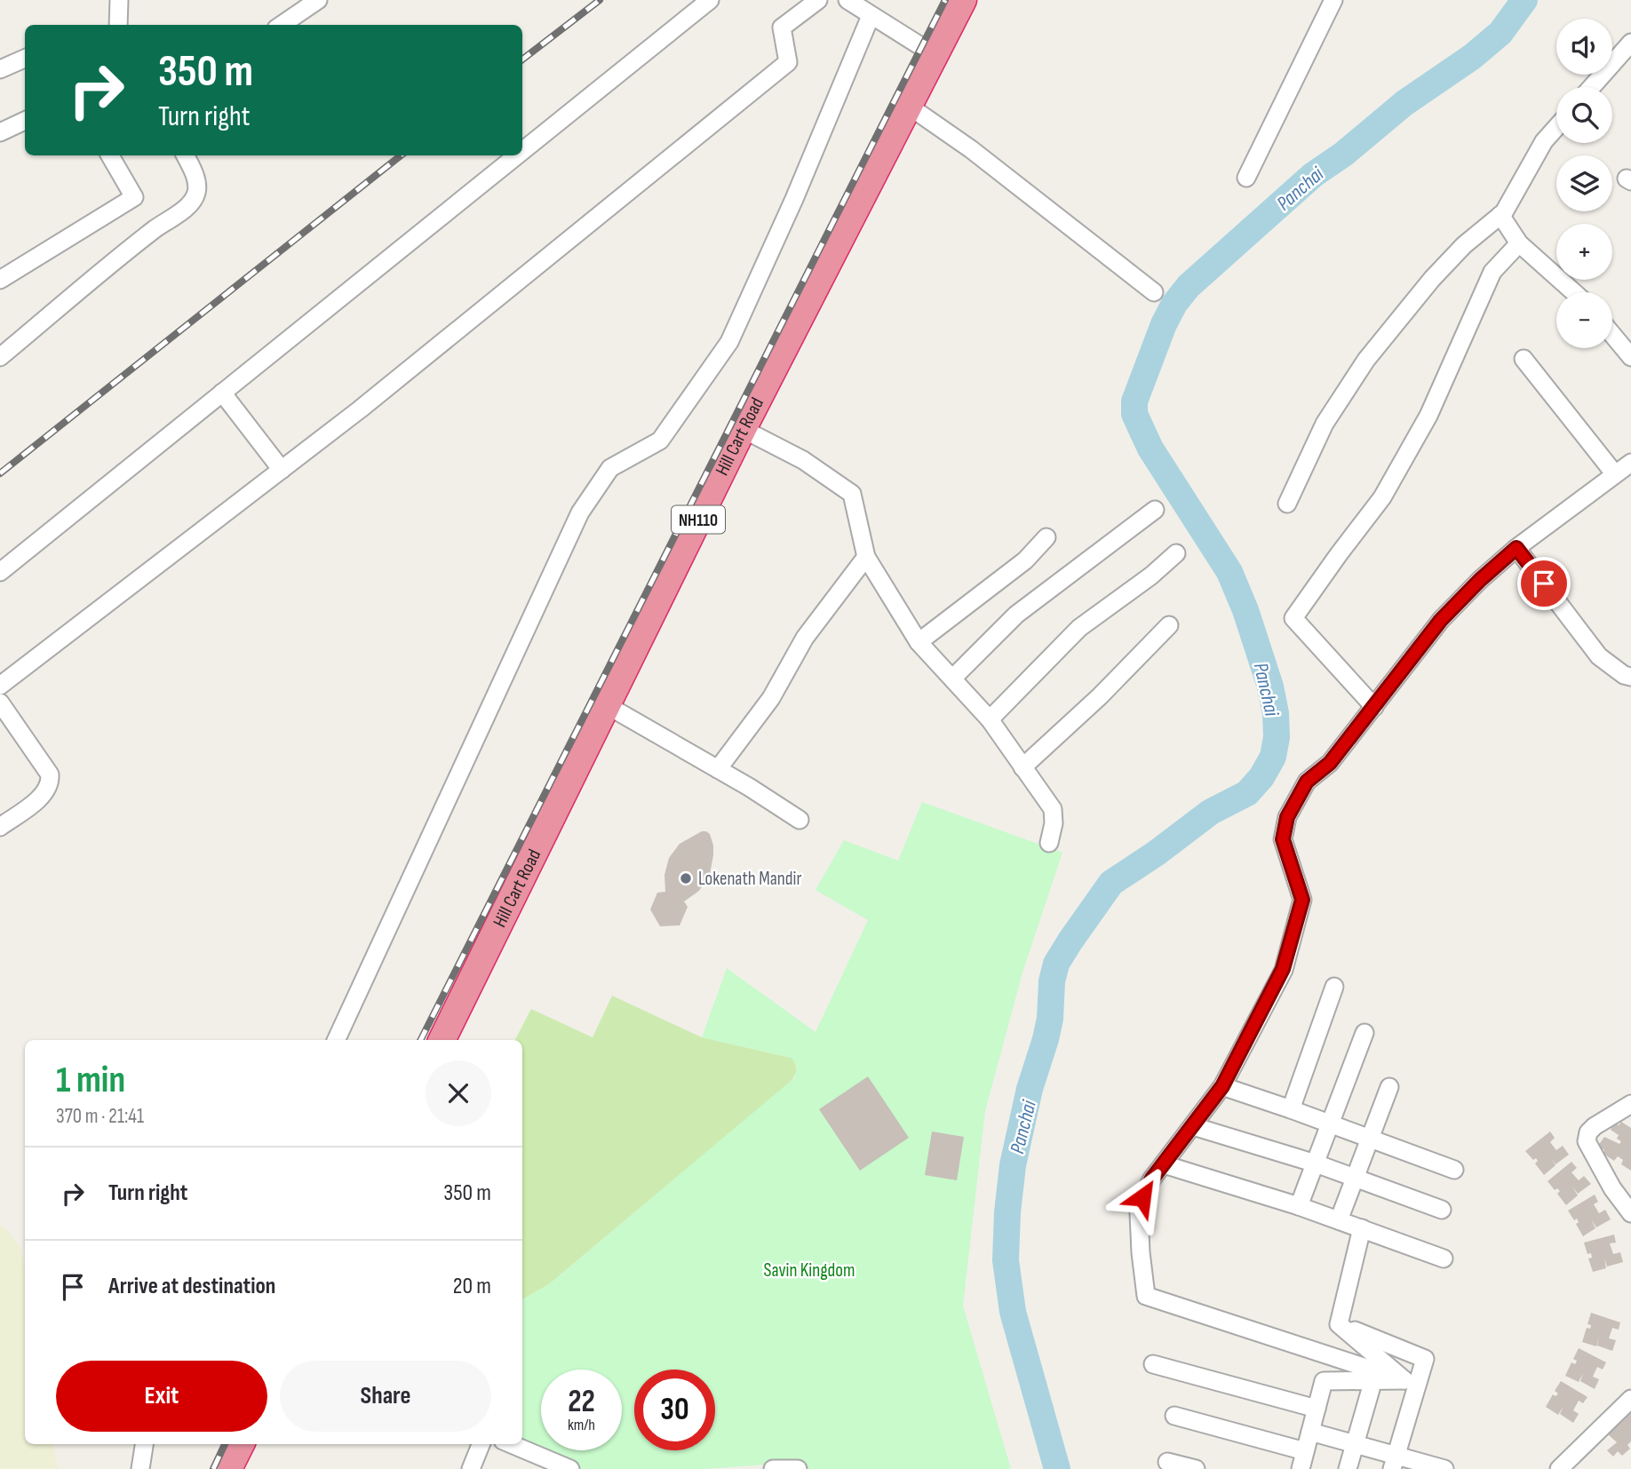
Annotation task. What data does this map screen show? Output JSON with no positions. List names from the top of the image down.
{
  "streets": {
    "highway": ["Hill Cart Road", "NH110"]
  },
  "water": ["Panchai"],
  "parks": ["Savin Kingdom"],
  "places": ["Lokenath Mandir"],
  "page": {
    "map_buttons": ["+", "−"],
    "turn": ["350 m", "Turn right"],
    "heading": ["1 min", "370 m · 21:41"],
    "list": [
      {
        "name": "Turn right",
        "value": "350 m"
      },
      {
        "name": "Arrive at destination",
        "value": "20 m"
      }
    ],
    "buttons": ["Exit", "Share"],
    "speed": "22 km/h",
    "limit": "30"
  }
}
